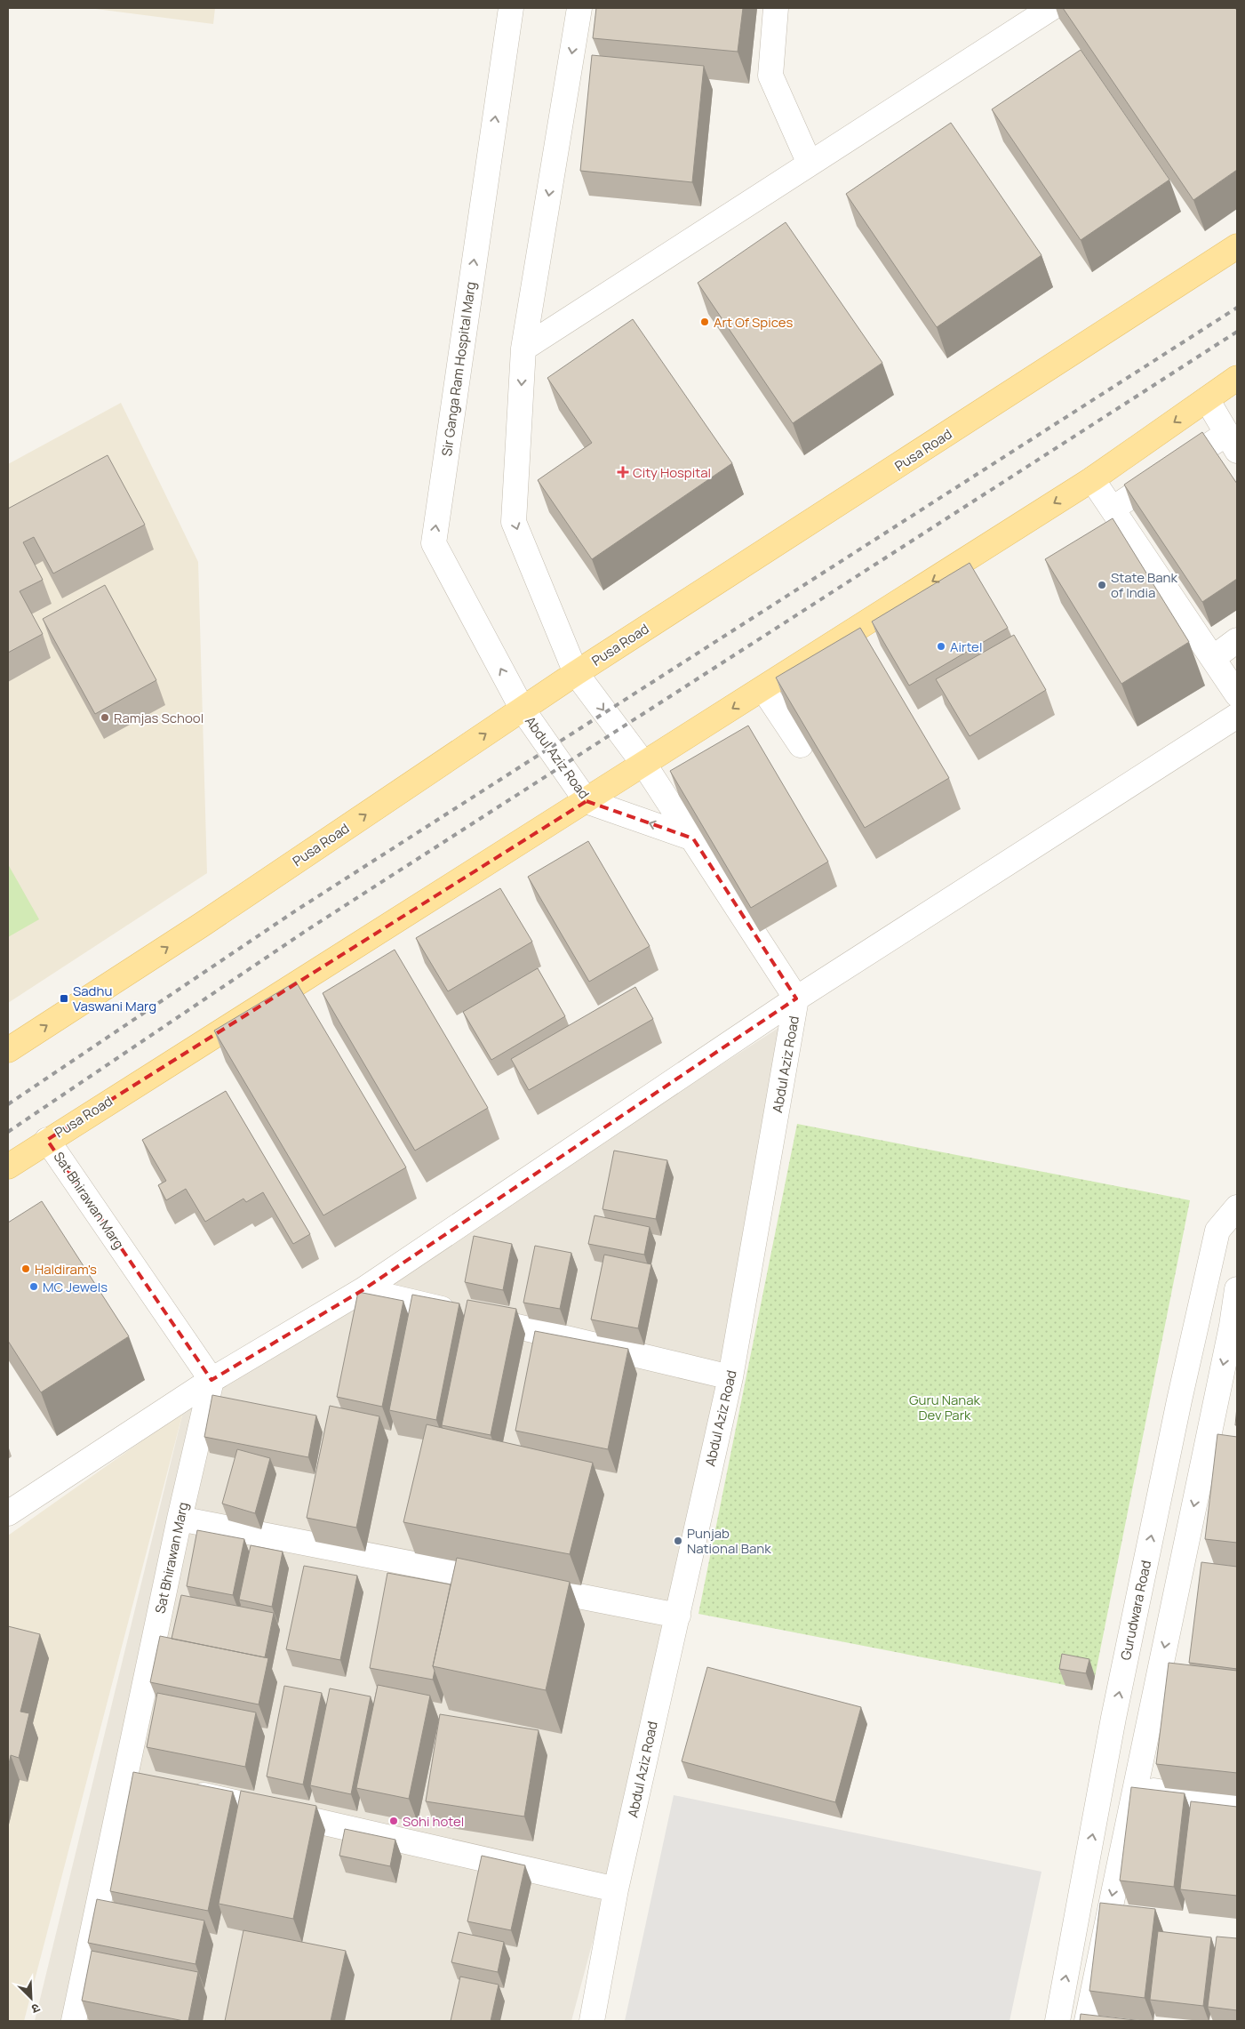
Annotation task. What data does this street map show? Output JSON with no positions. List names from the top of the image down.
{
  "streets": {
    "main road": ["Pusa Road"],
    "street": [
      "Sir Ganga Ram Hospital Marg",
      "Abdul Aziz Road",
      "Sat Bhirawan Marg",
      "Gurudwara Road"
    ]
  },
  "crossings": [
    ["Sir Ganga Ram Hospital Marg", "Pusa Road"],
    ["Sir Ganga Ram Hospital Marg", "Abdul Aziz Road"],
    ["Pusa Road", "Abdul Aziz Road"],
    ["Pusa Road", "Sat Bhirawan Marg"]
  ],
  "parks": ["Guru Nanak Dev Park"],
  "places": {
    "other": [
      "Art Of Spices",
      "State Bank of India",
      "Airtel",
      "Ramjas School",
      "Haldiram's",
      "MC Jewels",
      "Punjab National Bank",
      "Sohi hotel"
    ],
    "health": ["City Hospital"],
    "transit": ["Sadhu Vaswani Marg"]
  },
  "north": "bottom right"
}
